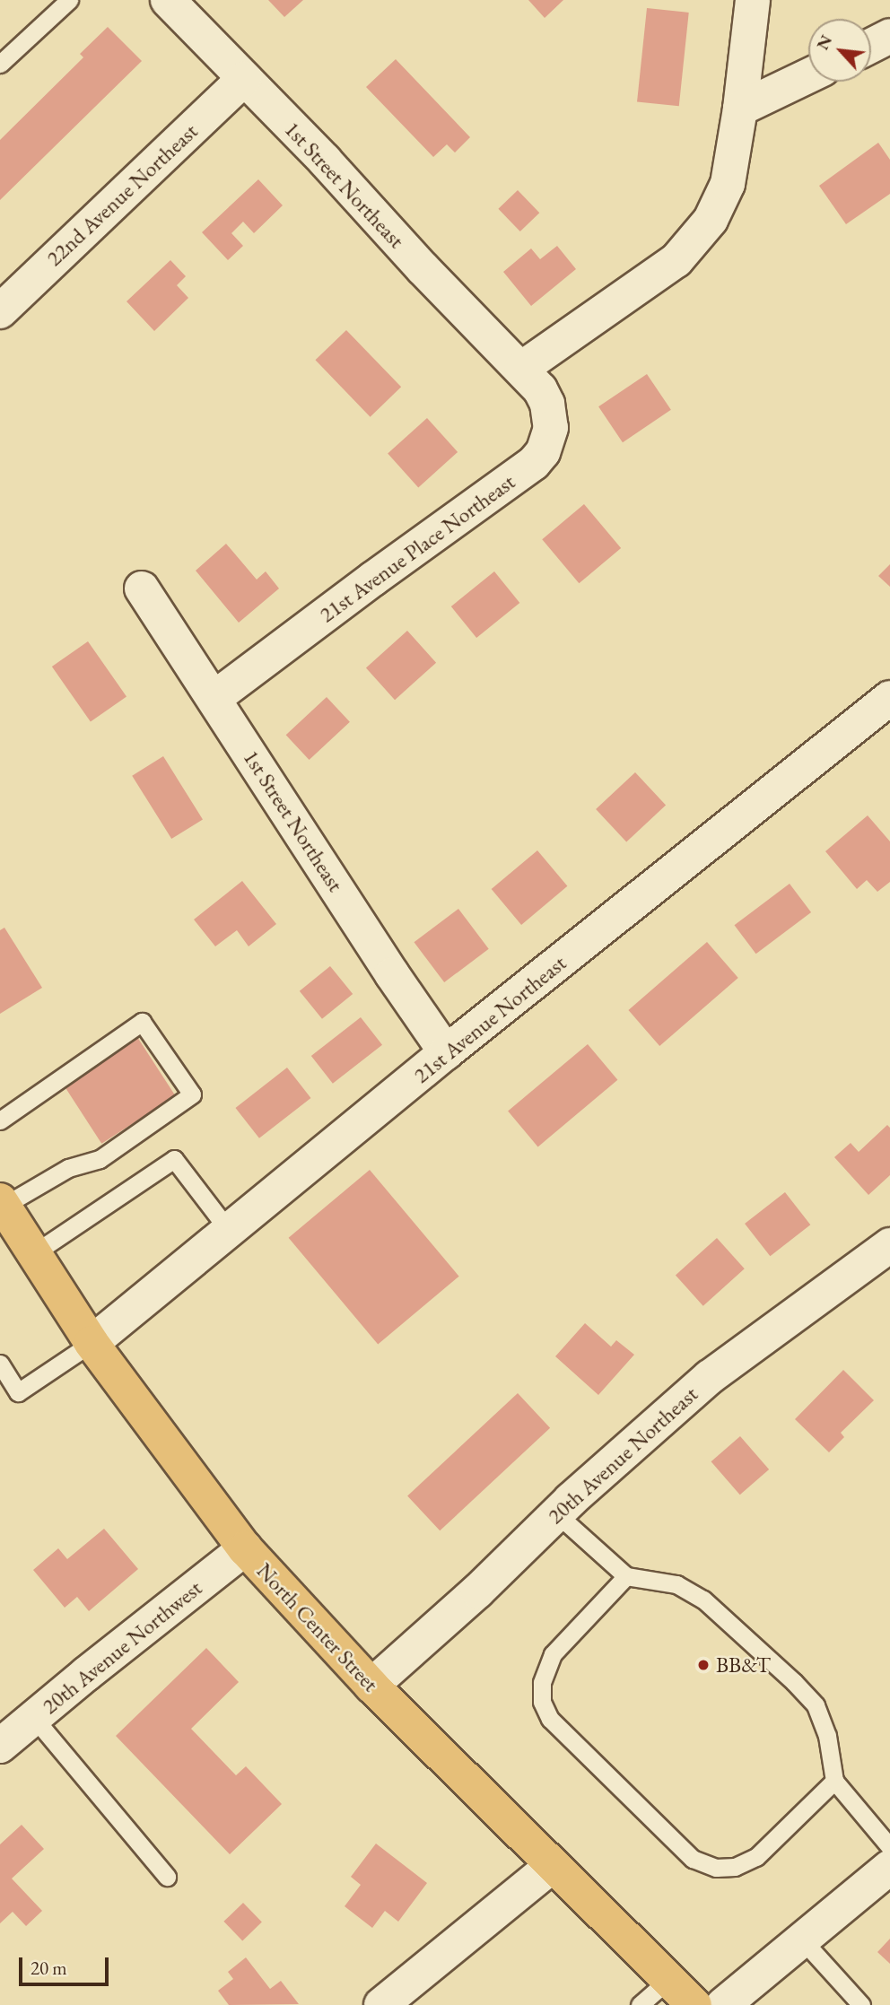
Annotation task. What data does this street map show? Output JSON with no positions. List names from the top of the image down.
{
  "streets": {
    "main road": ["North Center Street"],
    "street": [
      "1st Street Northeast",
      "22nd Avenue Northeast",
      "21st Avenue Place Northeast",
      "21st Avenue Northeast",
      "20th Avenue Northeast",
      "20th Avenue Northwest"
    ]
  },
  "crossings": [
    ["1st Street Northeast", "22nd Avenue Northeast"],
    ["1st Street Northeast", "21st Avenue Place Northeast"],
    ["1st Street Northeast", "21st Avenue Northeast"],
    ["21st Avenue Northeast", "North Center Street"],
    ["20th Avenue Northeast", "North Center Street"],
    ["North Center Street", "20th Avenue Northwest"]
  ],
  "places": ["BB&T"],
  "scale_bar": "20 m",
  "north": "top left"
}
